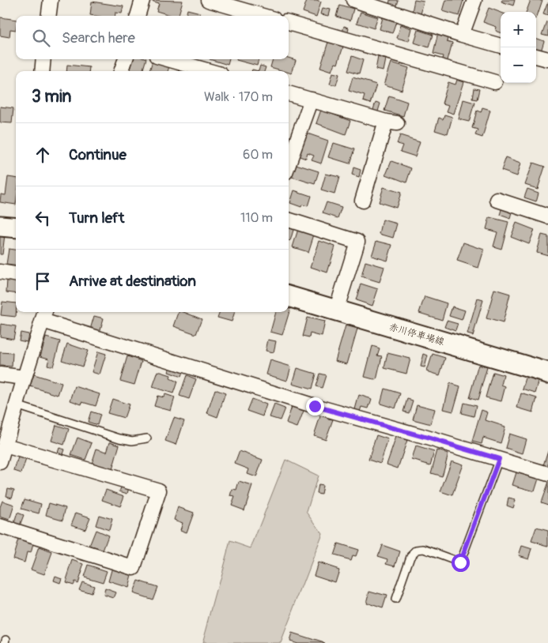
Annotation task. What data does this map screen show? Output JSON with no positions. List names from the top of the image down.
{
  "streets": {
    "main road": ["赤川停車場線"]
  },
  "page": {
    "map_buttons": ["+", "−"],
    "search": "Search here",
    "heading": ["3 min", "Walk · 170 m"],
    "list": [
      ["Continue", "60 m"],
      ["Turn left", "110 m"],
      "Arrive at destination"
    ]
  }
}
